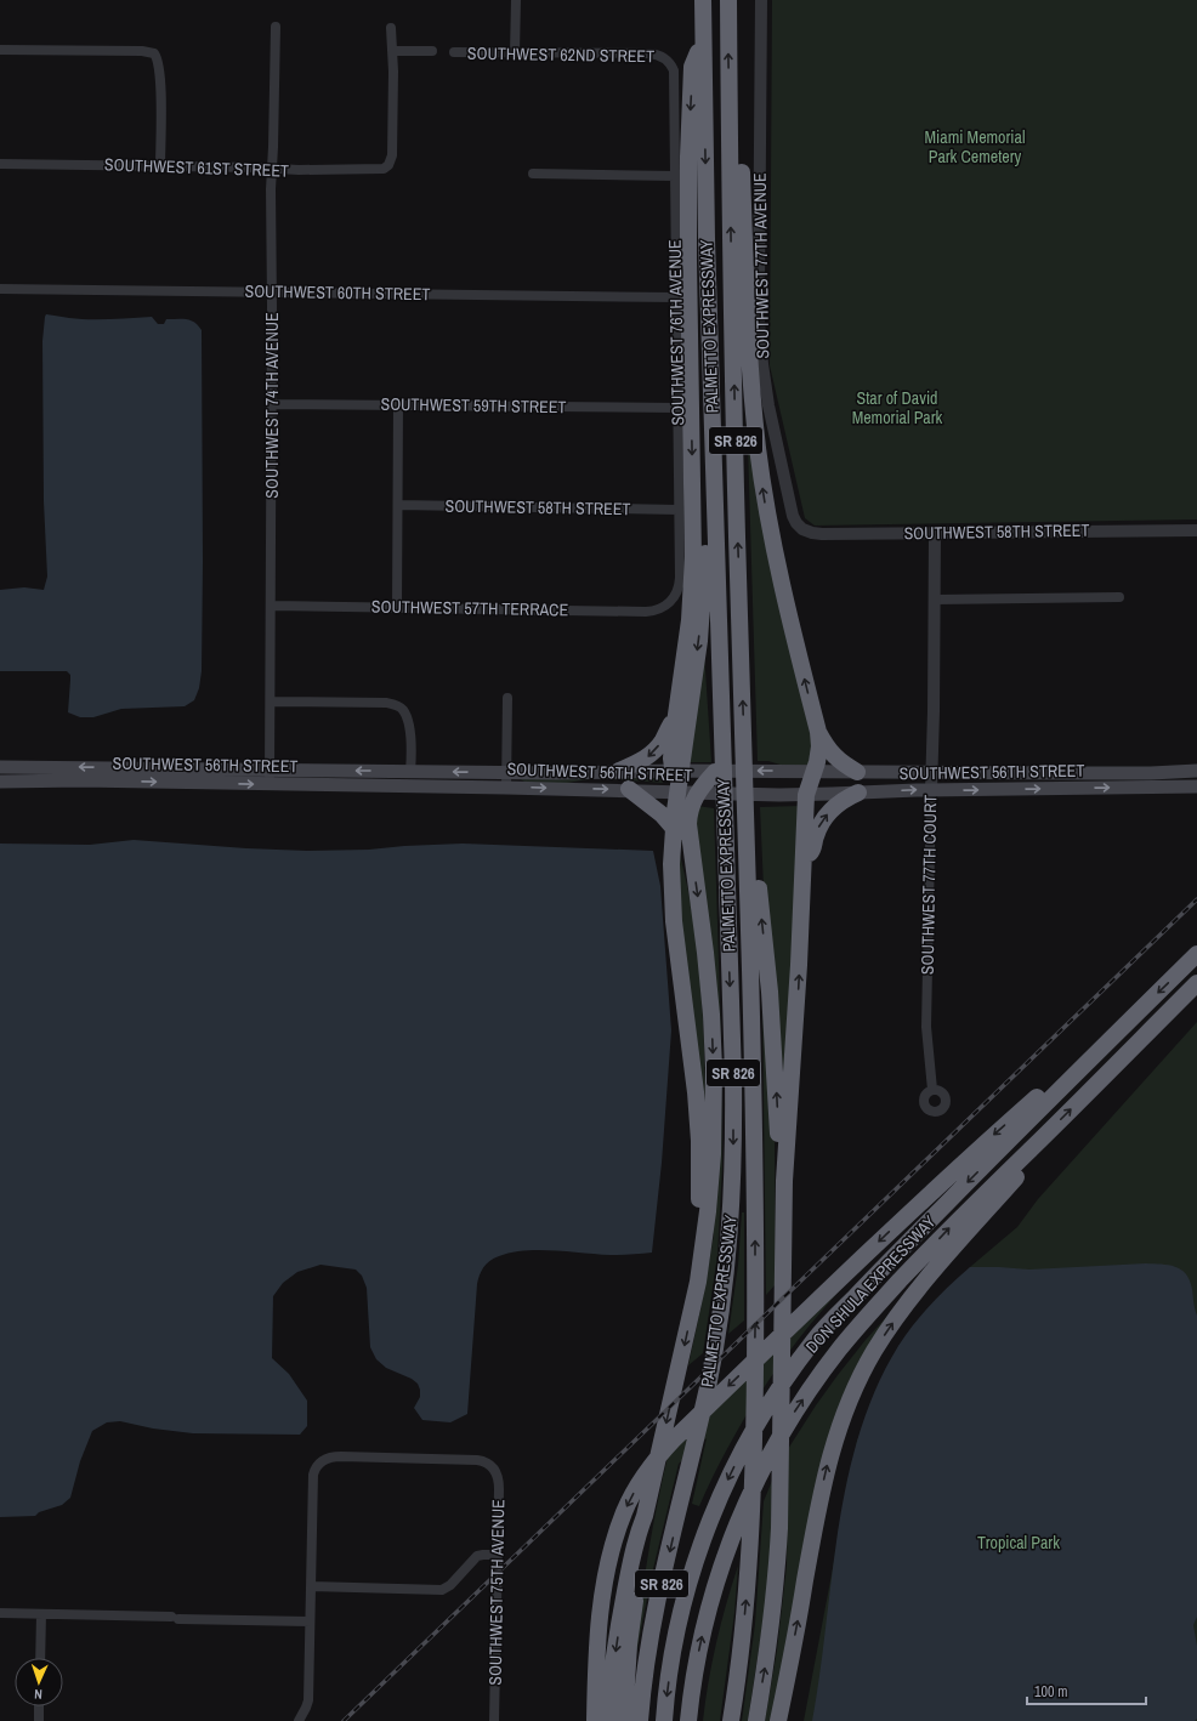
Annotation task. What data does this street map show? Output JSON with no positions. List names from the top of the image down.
{
  "streets": {
    "highway": ["PALMETTO EXPRESSWAY", "SR 826", "DON SHULA EXPRESSWAY"],
    "main road": ["SOUTHWEST 56TH STREET"],
    "street": [
      "SOUTHWEST 62ND STREET",
      "SOUTHWEST 61ST STREET",
      "SOUTHWEST 77TH AVENUE",
      "SOUTHWEST 60TH STREET",
      "SOUTHWEST 76TH AVENUE",
      "SOUTHWEST 74TH AVENUE",
      "SOUTHWEST 59TH STREET",
      "SOUTHWEST 58TH STREET",
      "SOUTHWEST 57TH TERRACE",
      "SOUTHWEST 77TH COURT",
      "SOUTHWEST 75TH AVENUE"
    ]
  },
  "crossings": [
    ["SOUTHWEST 62ND STREET", "SOUTHWEST 76TH AVENUE"],
    ["SOUTHWEST 61ST STREET", "SOUTHWEST 74TH AVENUE"],
    ["SOUTHWEST 77TH AVENUE", "SOUTHWEST 58TH STREET"],
    ["SOUTHWEST 60TH STREET", "SOUTHWEST 76TH AVENUE"],
    ["SOUTHWEST 60TH STREET", "SOUTHWEST 74TH AVENUE"],
    ["SOUTHWEST 76TH AVENUE", "SOUTHWEST 59TH STREET"],
    ["SOUTHWEST 76TH AVENUE", "SOUTHWEST 58TH STREET"],
    ["SOUTHWEST 76TH AVENUE", "SOUTHWEST 57TH TERRACE"],
    ["SOUTHWEST 74TH AVENUE", "SOUTHWEST 59TH STREET"],
    ["SOUTHWEST 74TH AVENUE", "SOUTHWEST 57TH TERRACE"],
    ["SOUTHWEST 74TH AVENUE", "SOUTHWEST 56TH STREET"],
    ["SOUTHWEST 58TH STREET", "SOUTHWEST 77TH COURT"],
    ["SOUTHWEST 56TH STREET", "SOUTHWEST 77TH COURT"]
  ],
  "parks": ["Miami Memorial Park Cemetery", "Star of David Memorial Park", "Tropical Park"],
  "scale_bar": "100 m",
  "north": "bottom"
}
